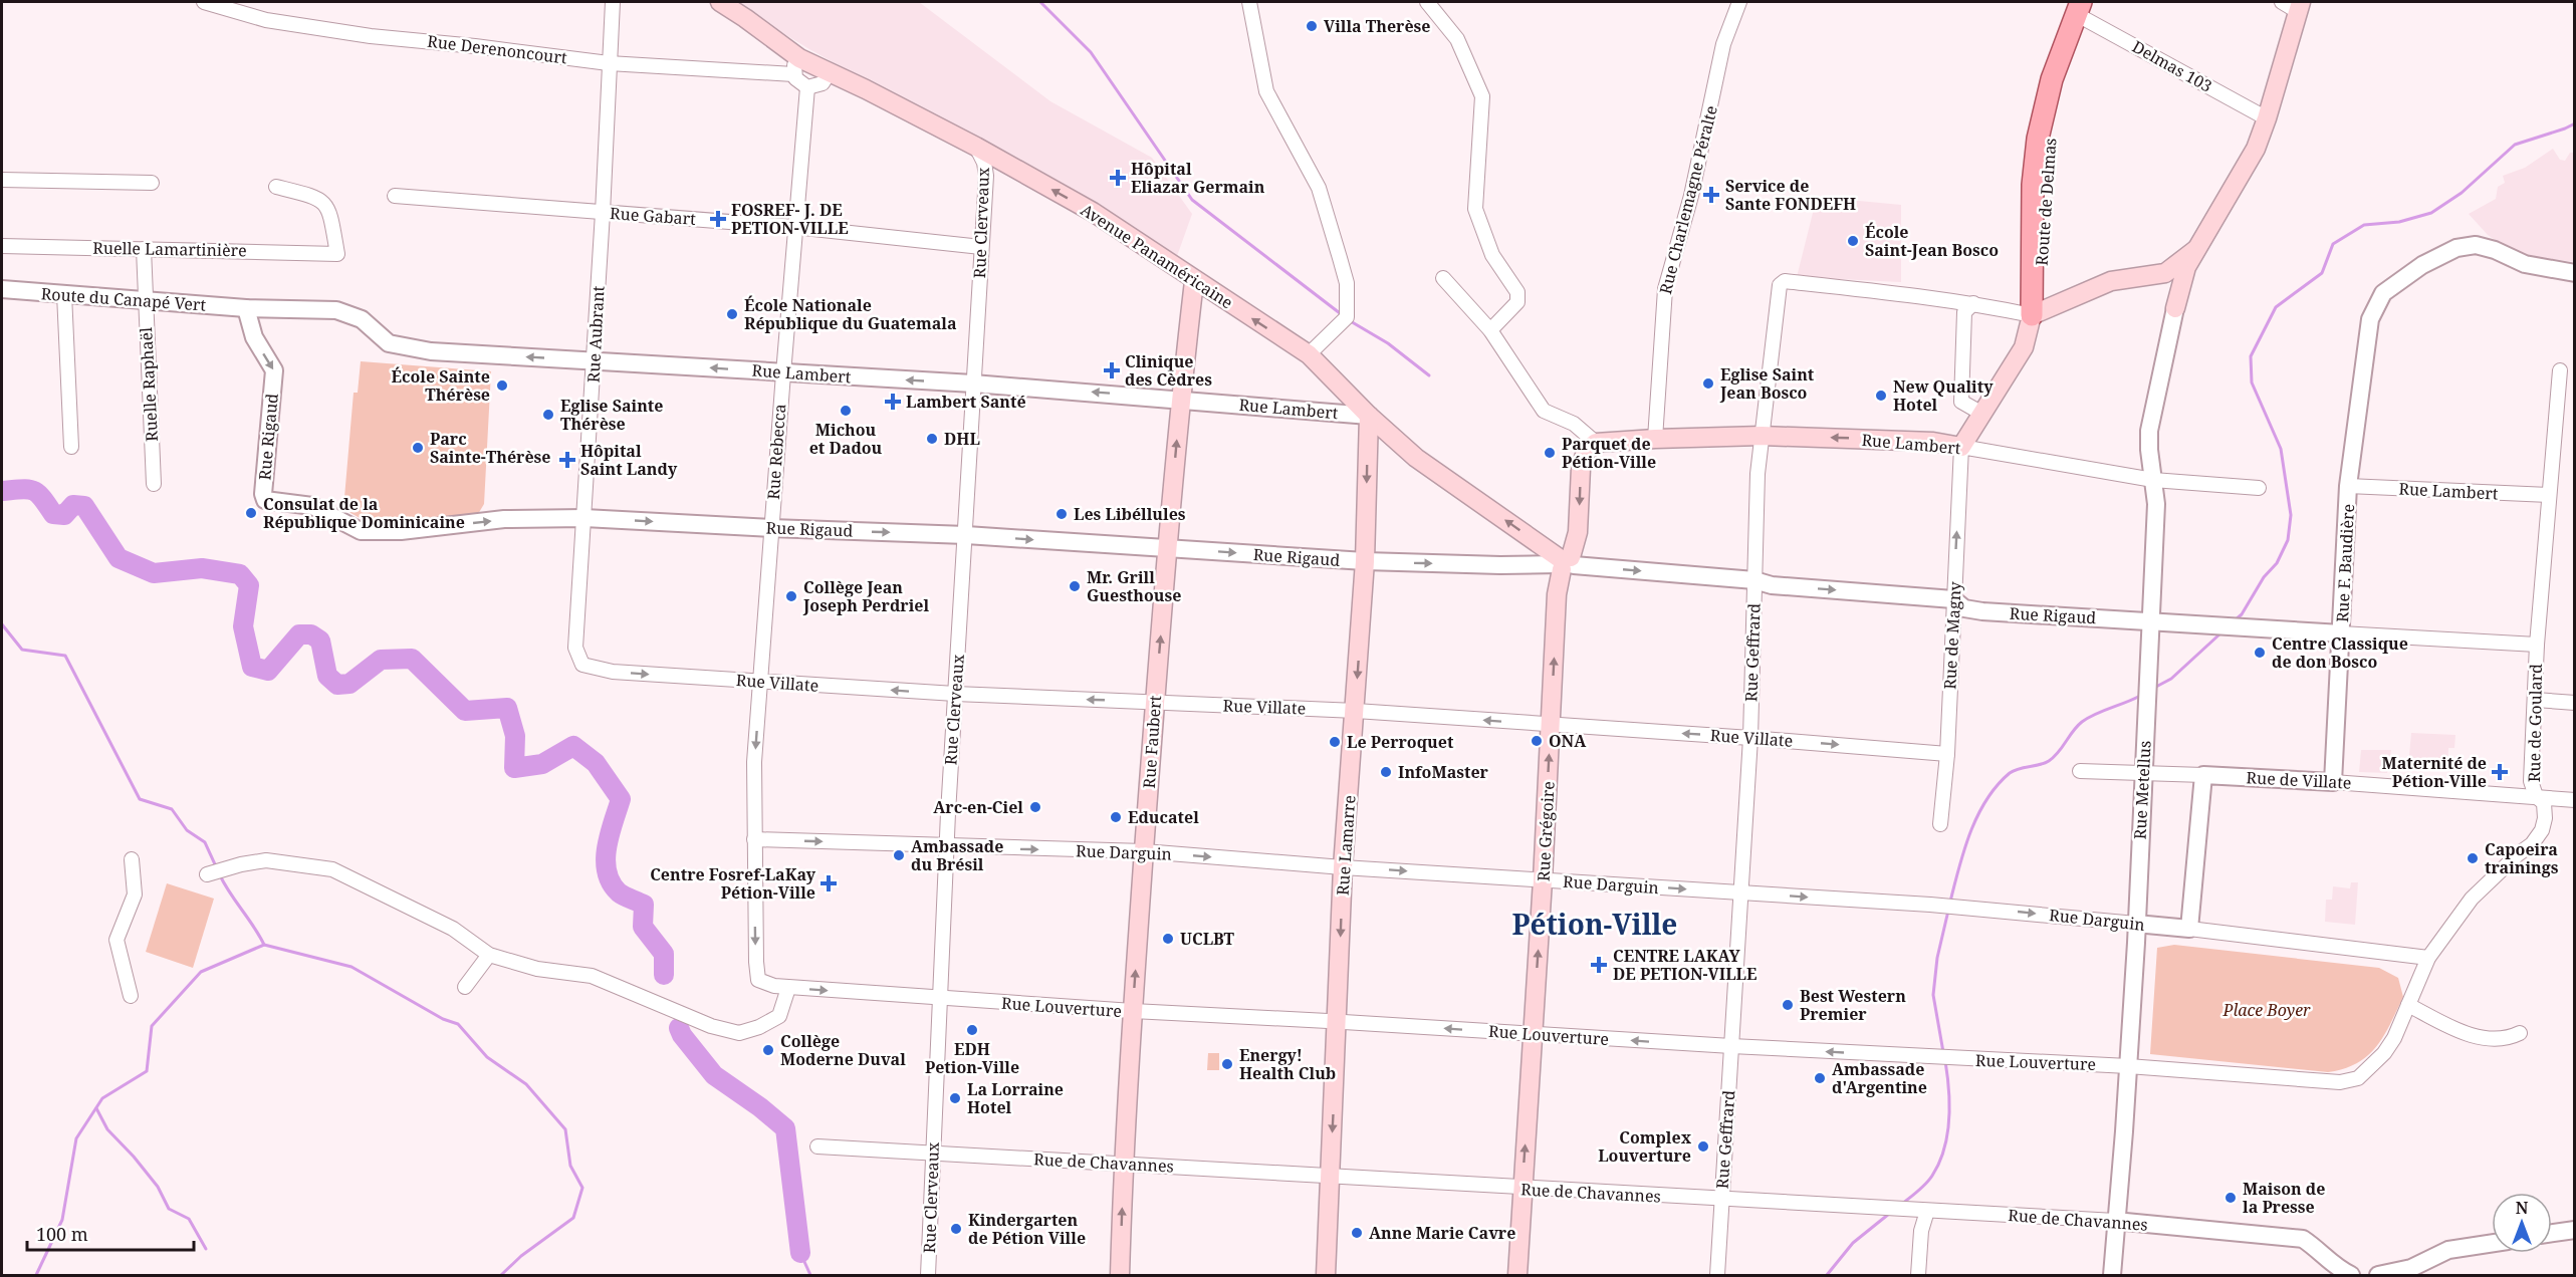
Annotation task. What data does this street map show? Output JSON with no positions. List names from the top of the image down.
{
  "streets": {
    "main road": [
      "Route de Delmas",
      "Avenue Panaméricaine",
      "Rue Lambert",
      "Rue Faubert",
      "Rue Grégoire",
      "Rue Lamarre"
    ],
    "street": [
      "Rue Derenoncourt",
      "Delmas 103",
      "Rue Charlemagne Péralte",
      "Rue Gabart",
      "Rue Clerveaux",
      "Ruelle Lamartinière",
      "Route du Canapé Vert",
      "Rue Aubrant",
      "Ruelle Raphaël",
      "Rue Rigaud",
      "Rue Rebecca",
      "Rue F. Baudière",
      "Rue de Magny",
      "Rue Geffrard",
      "Rue Villate",
      "Rue de Goulard",
      "Rue de Villate",
      "Rue Metellus",
      "Rue Darguin",
      "Rue Louverture",
      "Rue de Chavannes"
    ]
  },
  "crossings": [
    ["Rue Derenoncourt", "Avenue Panaméricaine"],
    ["Rue Derenoncourt", "Rue Aubrant"],
    ["Delmas 103", "Route de Delmas"],
    ["Rue Charlemagne Péralte", "Rue Lambert"],
    ["Route de Delmas", "Rue Lambert"],
    ["Route de Delmas", "Rue de Magny"],
    ["Route de Delmas", "Rue Geffrard"],
    ["Rue Gabart", "Rue Clerveaux"],
    ["Rue Gabart", "Rue Aubrant"],
    ["Rue Gabart", "Rue Rebecca"],
    ["Rue Clerveaux", "Avenue Panaméricaine"],
    ["Rue Clerveaux", "Rue Lambert"],
    ["Rue Clerveaux", "Rue Rigaud"],
    ["Rue Clerveaux", "Rue Villate"],
    ["Rue Clerveaux", "Rue Darguin"],
    ["Rue Clerveaux", "Rue Louverture"],
    ["Rue Clerveaux", "Rue de Chavannes"],
    ["Ruelle Lamartinière", "Ruelle Raphaël"],
    ["Avenue Panaméricaine", "Rue Lambert"],
    ["Avenue Panaméricaine", "Rue Rigaud"],
    ["Avenue Panaméricaine", "Rue Faubert"],
    ["Avenue Panaméricaine", "Rue Grégoire"],
    ["Avenue Panaméricaine", "Rue Lamarre"],
    ["Route du Canapé Vert", "Rue Lambert"],
    ["Route du Canapé Vert", "Ruelle Raphaël"],
    ["Route du Canapé Vert", "Rue Rigaud"],
    ["Rue Aubrant", "Rue Lambert"],
    ["Rue Aubrant", "Rue Rigaud"],
    ["Rue Aubrant", "Rue Villate"],
    ["Rue Lambert", "Rue Rigaud"],
    ["Rue Lambert", "Rue Rebecca"],
    ["Rue Lambert", "Rue F. Baudière"],
    ["Rue Lambert", "Rue de Magny"],
    ["Rue Lambert", "Rue Geffrard"],
    ["Rue Lambert", "Rue de Goulard"],
    ["Rue Lambert", "Rue Faubert"],
    ["Rue Lambert", "Rue Metellus"],
    ["Rue Lambert", "Rue Grégoire"],
    ["Rue Lambert", "Rue Lamarre"],
    ["Rue Rigaud", "Rue Rebecca"],
    ["Rue Rigaud", "Rue F. Baudière"],
    ["Rue Rigaud", "Rue de Magny"],
    ["Rue Rigaud", "Rue Geffrard"],
    ["Rue Rigaud", "Rue de Goulard"],
    ["Rue Rigaud", "Rue Faubert"],
    ["Rue Rigaud", "Rue Metellus"],
    ["Rue Rigaud", "Rue Grégoire"],
    ["Rue Rigaud", "Rue Lamarre"],
    ["Rue Rebecca", "Rue Villate"],
    ["Rue Rebecca", "Rue Darguin"],
    ["Rue Rebecca", "Rue Louverture"],
    ["Rue F. Baudière", "Rue de Villate"],
    ["Rue de Magny", "Rue Villate"],
    ["Rue Geffrard", "Rue Villate"],
    ["Rue Geffrard", "Rue Darguin"],
    ["Rue Geffrard", "Rue Louverture"],
    ["Rue Geffrard", "Rue de Chavannes"],
    ["Rue Villate", "Rue Faubert"],
    ["Rue Villate", "Rue Grégoire"],
    ["Rue Villate", "Rue Lamarre"],
    ["Rue de Goulard", "Rue de Villate"],
    ["Rue de Goulard", "Rue Darguin"],
    ["Rue de Goulard", "Rue Louverture"],
    ["Rue Faubert", "Rue Darguin"],
    ["Rue Faubert", "Rue Louverture"],
    ["Rue Faubert", "Rue de Chavannes"],
    ["Rue Metellus", "Rue Darguin"],
    ["Rue Metellus", "Rue Louverture"],
    ["Rue Metellus", "Rue de Chavannes"],
    ["Rue Grégoire", "Rue Darguin"],
    ["Rue Grégoire", "Rue Louverture"],
    ["Rue Grégoire", "Rue de Chavannes"],
    ["Rue Lamarre", "Rue Darguin"],
    ["Rue Lamarre", "Rue Louverture"],
    ["Rue Lamarre", "Rue de Chavannes"]
  ],
  "one_way": [
    "Avenue Panaméricaine",
    "Rue Lambert",
    "Rue Rigaud",
    "Rue de Magny",
    "Rue Faubert",
    "Rue Lamarre",
    "Rue Darguin"
  ],
  "districts": ["Pétion-Ville"],
  "parks": ["Place Boyer"],
  "places": {
    "other": [
      "Villa Therèse",
      "École Saint-Jean Bosco",
      "École Nationale République du Guatemala",
      "Eglise Saint Jean Bosco",
      "École Sainte Thérèse",
      "New Quality Hotel",
      "Michou et Dadou",
      "Eglise Sainte Thérèse",
      "DHL",
      "Parc Sainte-Thérèse",
      "Parquet de Pétion-Ville",
      "Consulat de la République Dominicaine",
      "Les Libéllules",
      "Mr. Grill Guesthouse",
      "Collège Jean Joseph Perdriel",
      "Centre Classique de don Bosco",
      "ONA",
      "Le Perroquet",
      "InfoMaster",
      "Arc-en-Ciel",
      "Educatel",
      "Ambassade du Brésil",
      "Capoeira trainings",
      "UCLBT",
      "Best Western Premier",
      "EDH Petion-Ville",
      "Collège Moderne Duval",
      "Energy! Health Club",
      "Ambassade d'Argentine",
      "La Lorraine Hotel",
      "Complex Louverture",
      "Maison de la Presse",
      "Kindergarten de Pétion Ville",
      "Anne Marie Cavre"
    ],
    "health": [
      "Hôpital Eliazar Germain",
      "Service de Sante FONDEFH",
      "FOSREF- J. DE PETION-VILLE",
      "Clinique des Cèdres",
      "Lambert Santé",
      "Hôpital Saint Landy",
      "Maternité de Pétion-Ville",
      "Centre Fosref-LaKay Pétion-Ville",
      "CENTRE LAKAY DE PETION-VILLE"
    ]
  },
  "scale_bar": "100 m",
  "north": "top"
}
